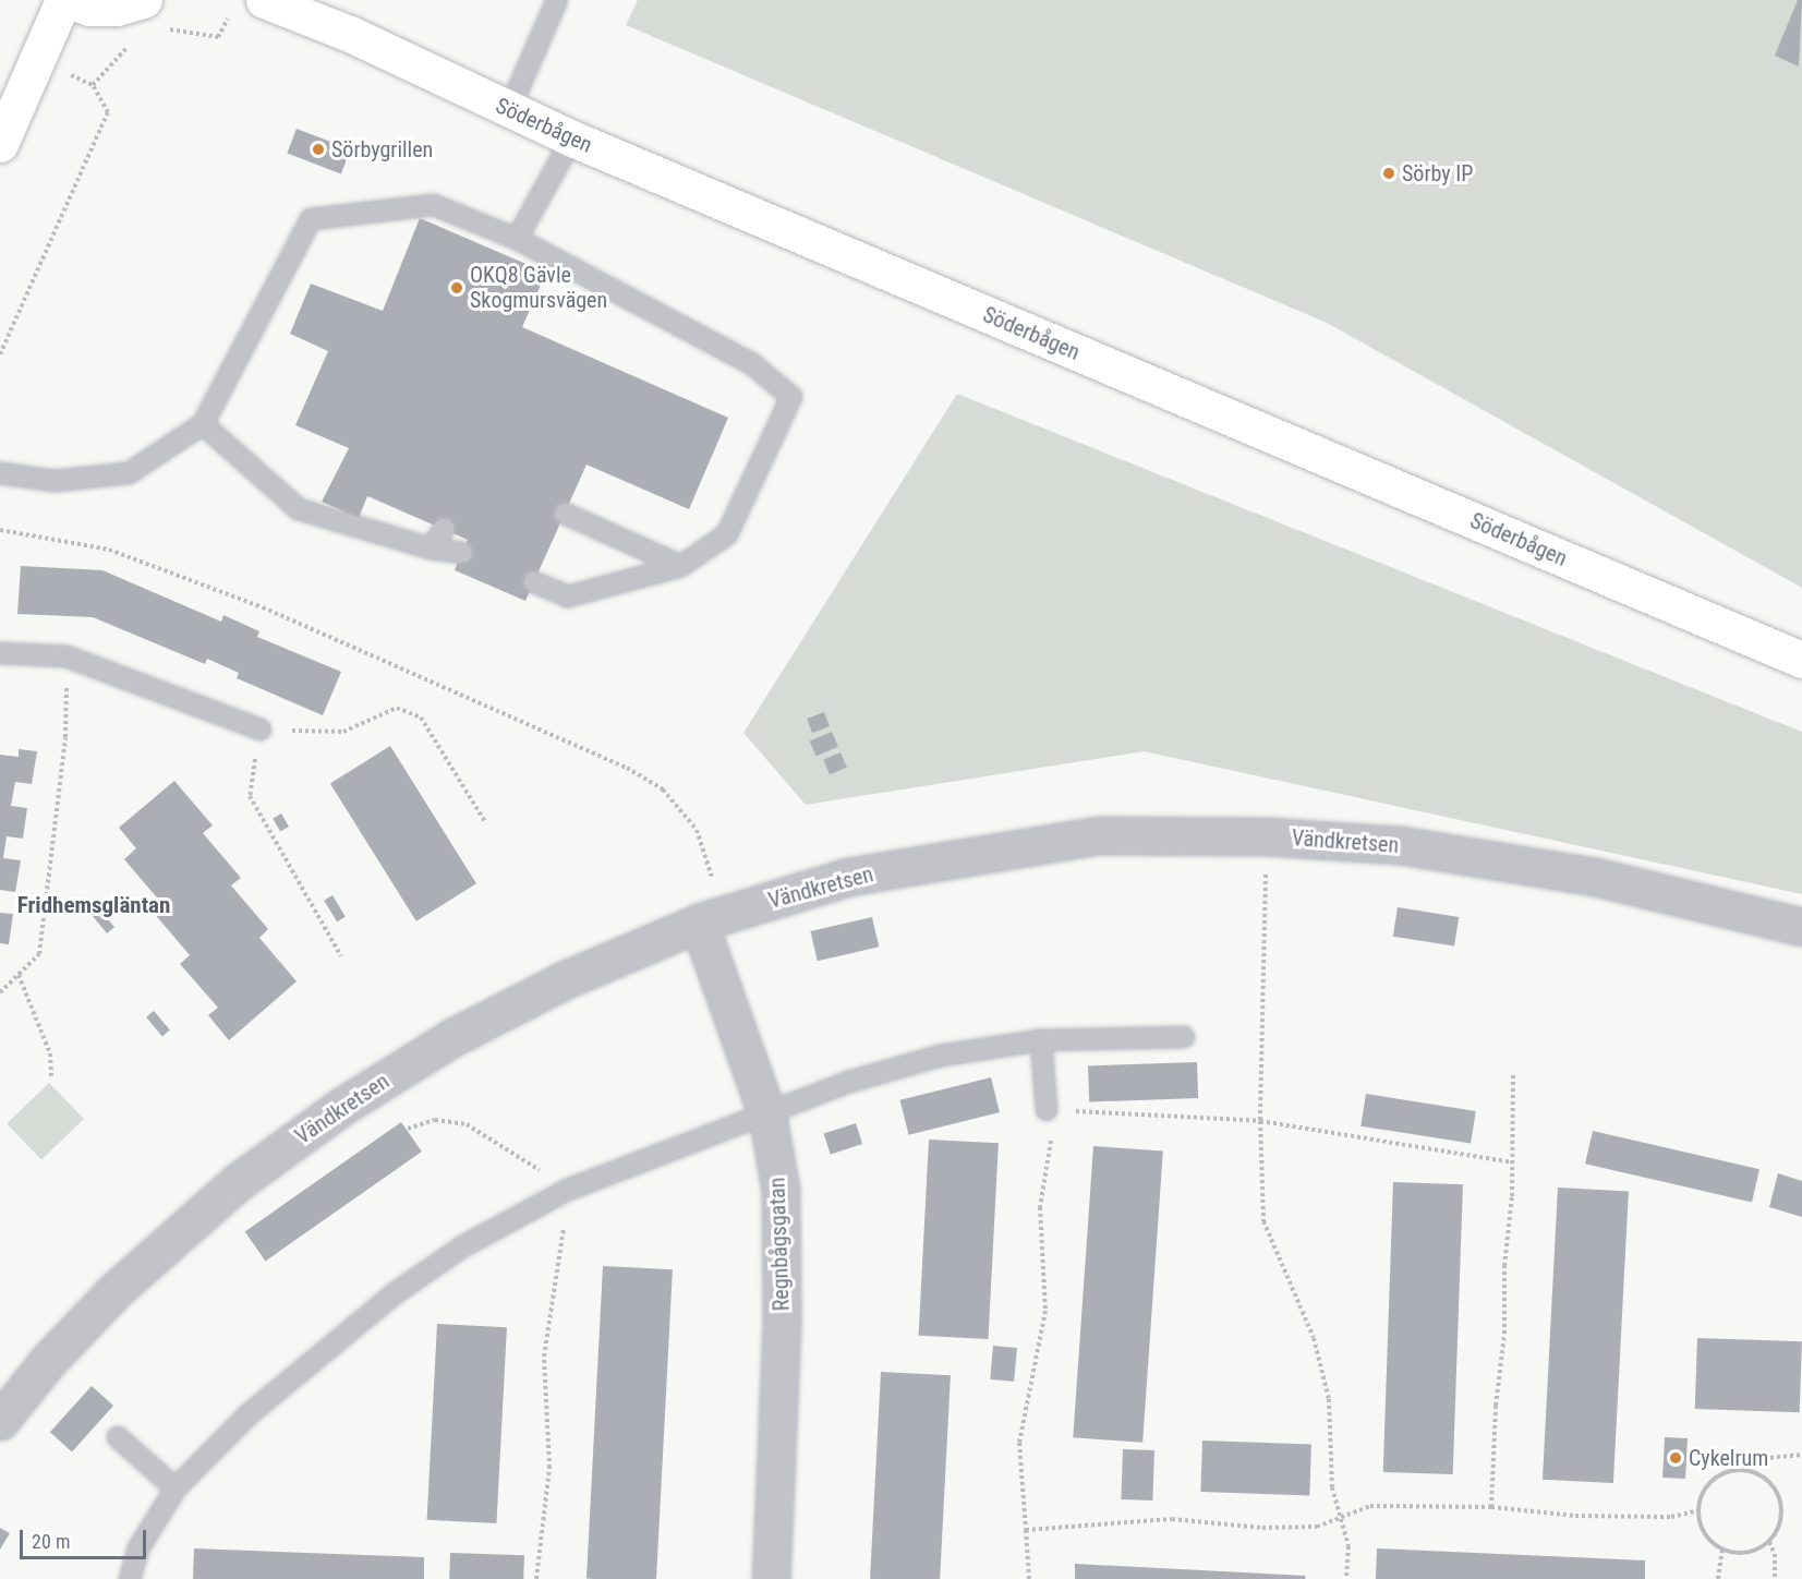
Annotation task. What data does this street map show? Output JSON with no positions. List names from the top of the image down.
{
  "streets": {
    "street": ["Söderbågen", "Vändkretsen", "Regnbågsgatan"]
  },
  "crossings": [
    ["Vändkretsen", "Regnbågsgatan"]
  ],
  "districts": ["Fridhemsgläntan"],
  "places": [
    "Sörbygrillen",
    "Sörby IP",
    "OKQ8 Gävle Skogmursvägen",
    "Cykelrum"
  ],
  "scale_bar": "20 m"
}
